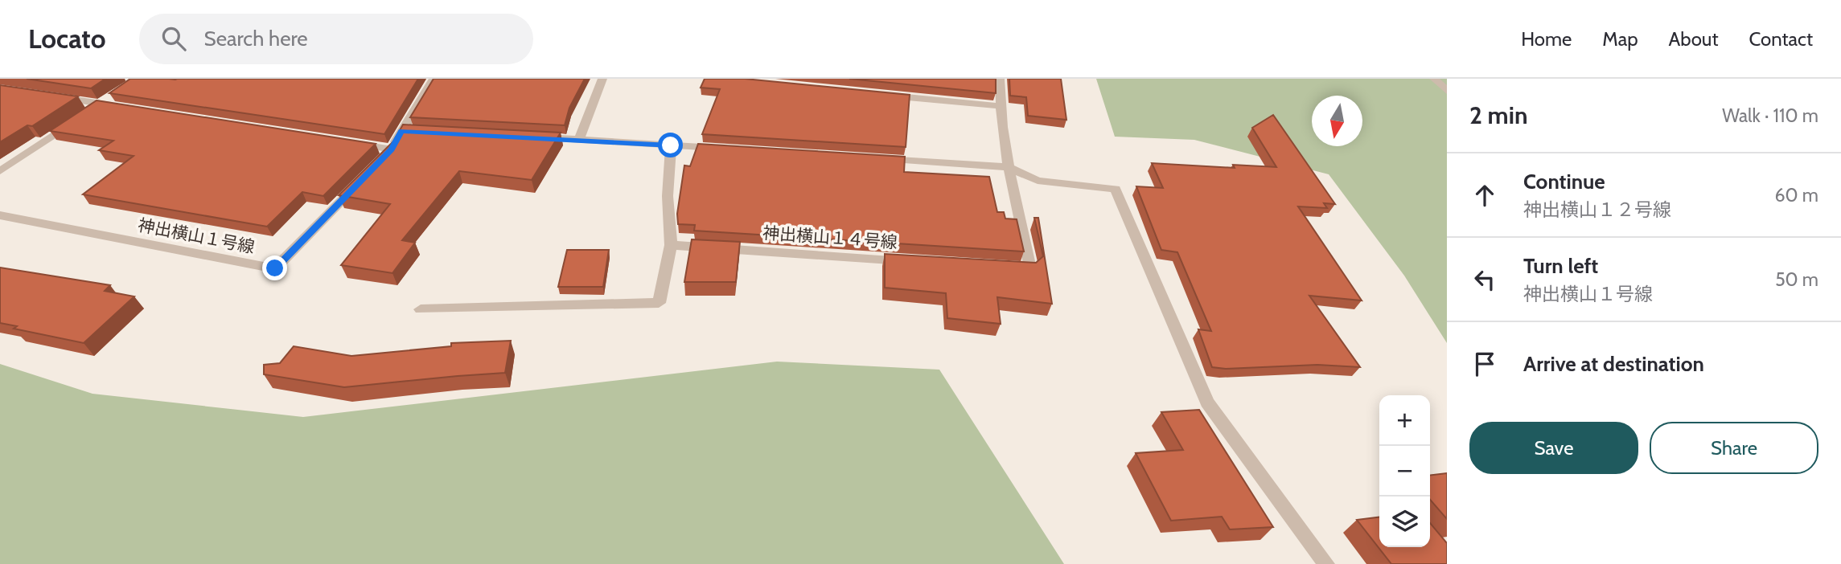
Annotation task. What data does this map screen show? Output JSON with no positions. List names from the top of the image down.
{
  "streets": {
    "street": ["神出横山１号線", "神出横山１４号線"]
  },
  "north": "bottom",
  "page": {
    "header": "Locato",
    "search": "Search here",
    "nav": [
      "Home",
      "Map",
      "About",
      "Contact"
    ],
    "heading": ["2 min", "Walk · 110 m"],
    "list": [
      ["Continue", "神出横山１２号線", "60 m"],
      ["Turn left", "神出横山１号線", "50 m"],
      "Arrive at destination"
    ],
    "map_buttons": ["+", "−"],
    "buttons": ["Save", "Share"]
  }
}
